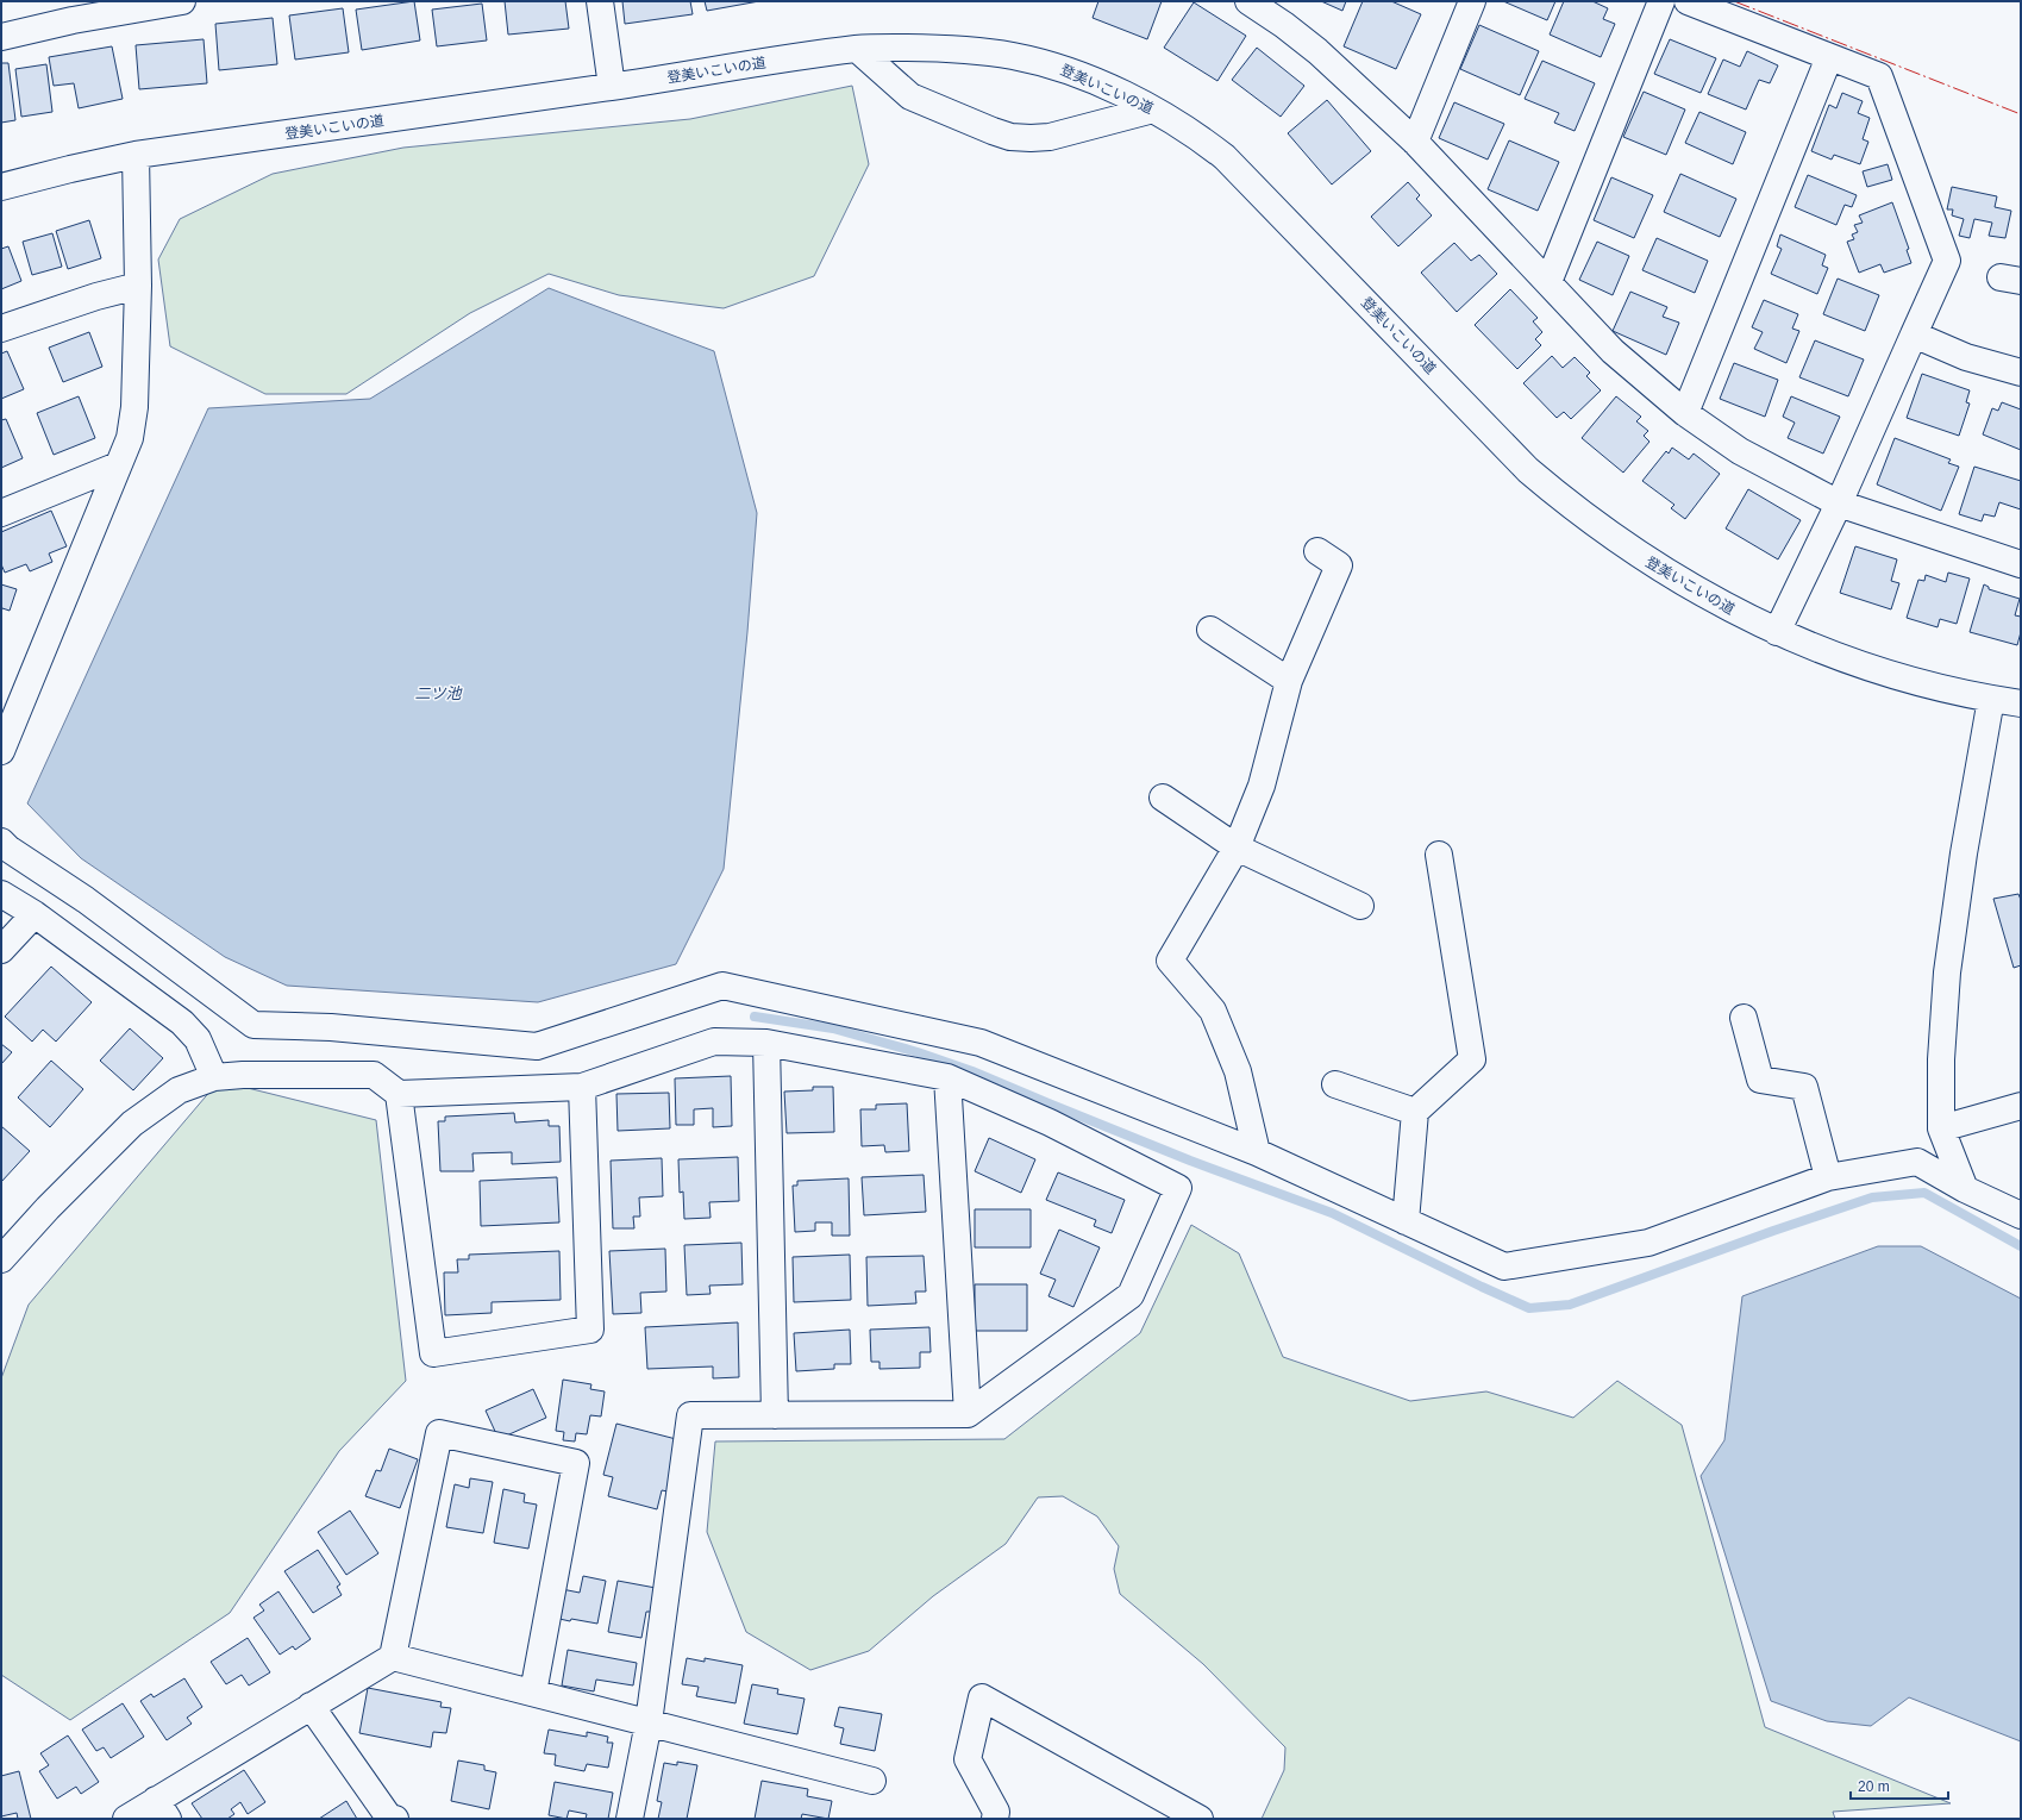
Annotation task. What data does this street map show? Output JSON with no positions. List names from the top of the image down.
{
  "streets": {
    "street": ["登美いこいの道"]
  },
  "water": ["二ツ池"],
  "scale_bar": "20 m"
}
